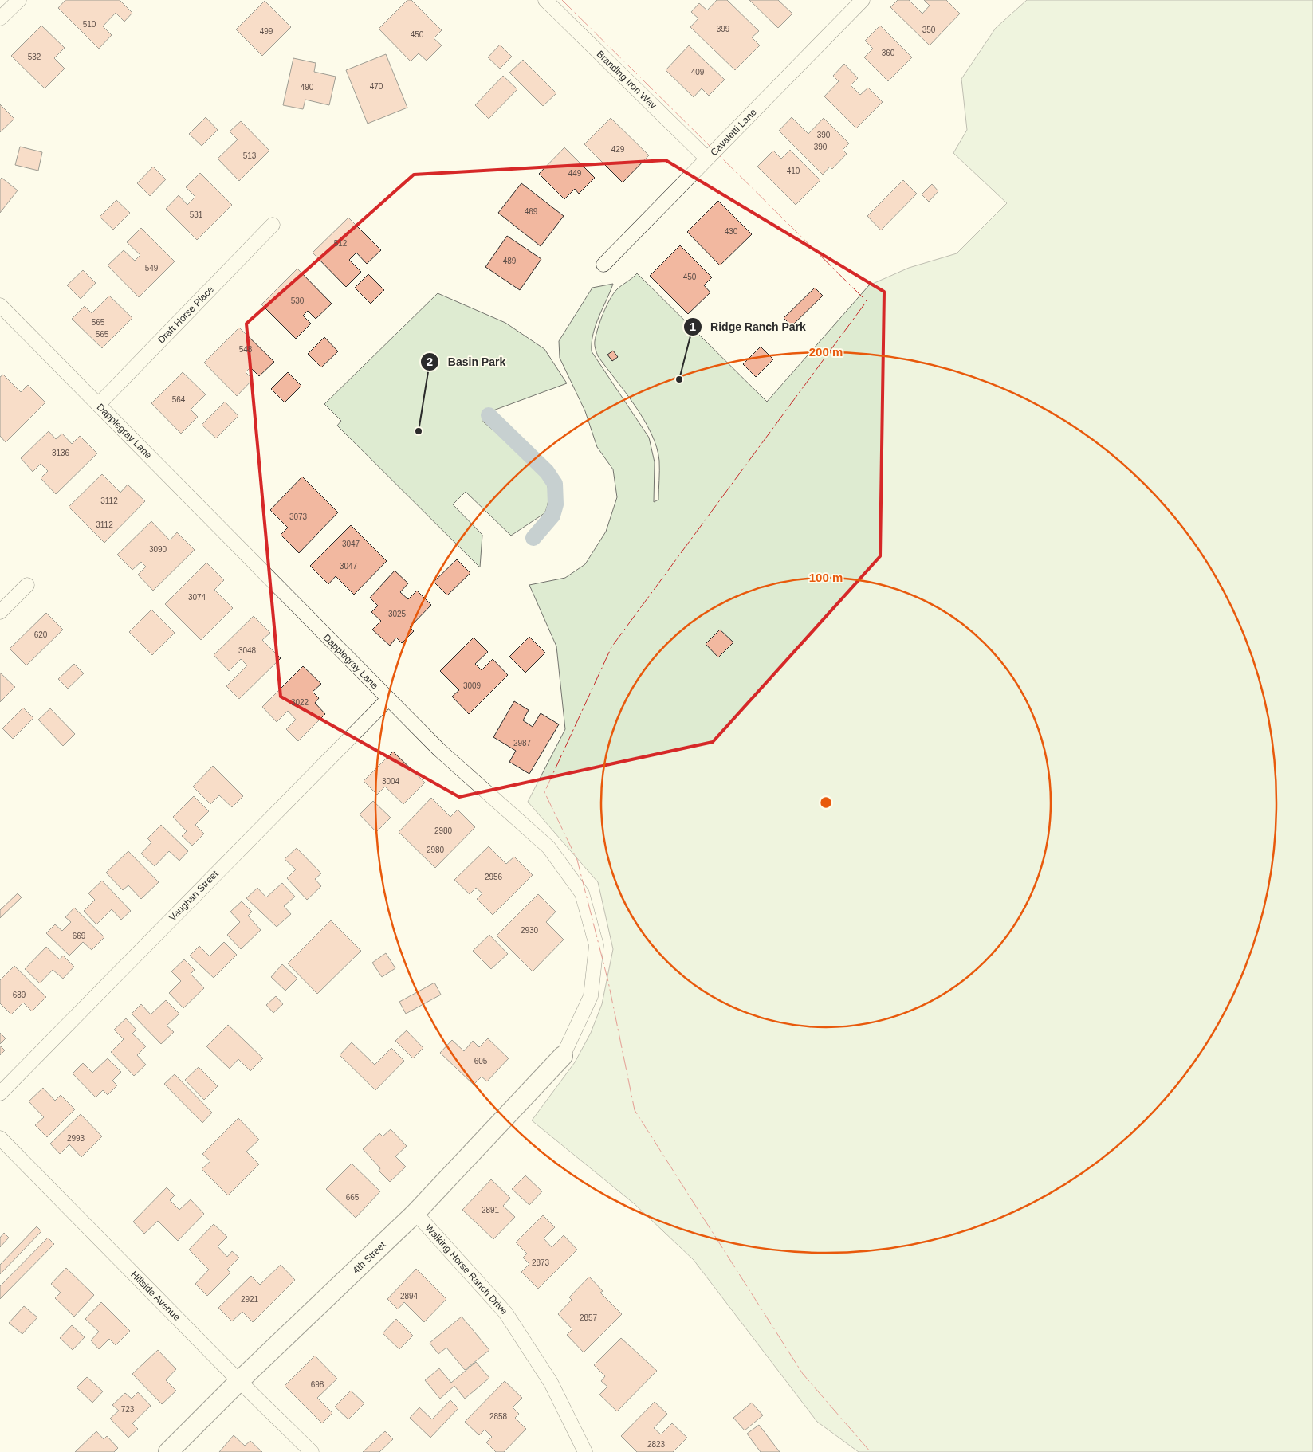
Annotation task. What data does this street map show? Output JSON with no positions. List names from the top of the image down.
{
  "streets": {
    "street": [
      "Branding Iron Way",
      "Cavaletti Lane",
      "Draft Horse Place",
      "Dapplegray Lane",
      "Vaughan Street",
      "4th Street",
      "Walking Horse Ranch Drive",
      "Hillside Avenue"
    ]
  },
  "crossings": [
    ["Branding Iron Way", "Cavaletti Lane"],
    ["Draft Horse Place", "Dapplegray Lane"],
    ["Dapplegray Lane", "Vaughan Street"],
    ["Dapplegray Lane", "4th Street"],
    ["4th Street", "Walking Horse Ranch Drive"],
    ["4th Street", "Hillside Avenue"]
  ],
  "places": ["Ridge Ranch Park", "Basin Park"],
  "house_numbers": [
    "510",
    "399",
    "350",
    "499",
    "450",
    "360",
    "532",
    "409",
    "470",
    "490",
    "390",
    "390",
    "429",
    "513",
    "410",
    "449",
    "469",
    "531",
    "430",
    "512",
    "489",
    "549",
    "450",
    "530",
    "565",
    "565",
    "548",
    "564",
    "3136",
    "3112",
    "3073",
    "3112",
    "3047",
    "3090",
    "3047",
    "3074",
    "3025",
    "620",
    "3048",
    "3009",
    "3022",
    "2987",
    "3004",
    "2980",
    "2980",
    "2956",
    "2930",
    "669",
    "689",
    "605",
    "2993",
    "665",
    "2891",
    "2873",
    "2894",
    "2921",
    "2857",
    "698",
    "723",
    "2858",
    "2823"
  ],
  "rings": ["200 m", "100 m"]
}
